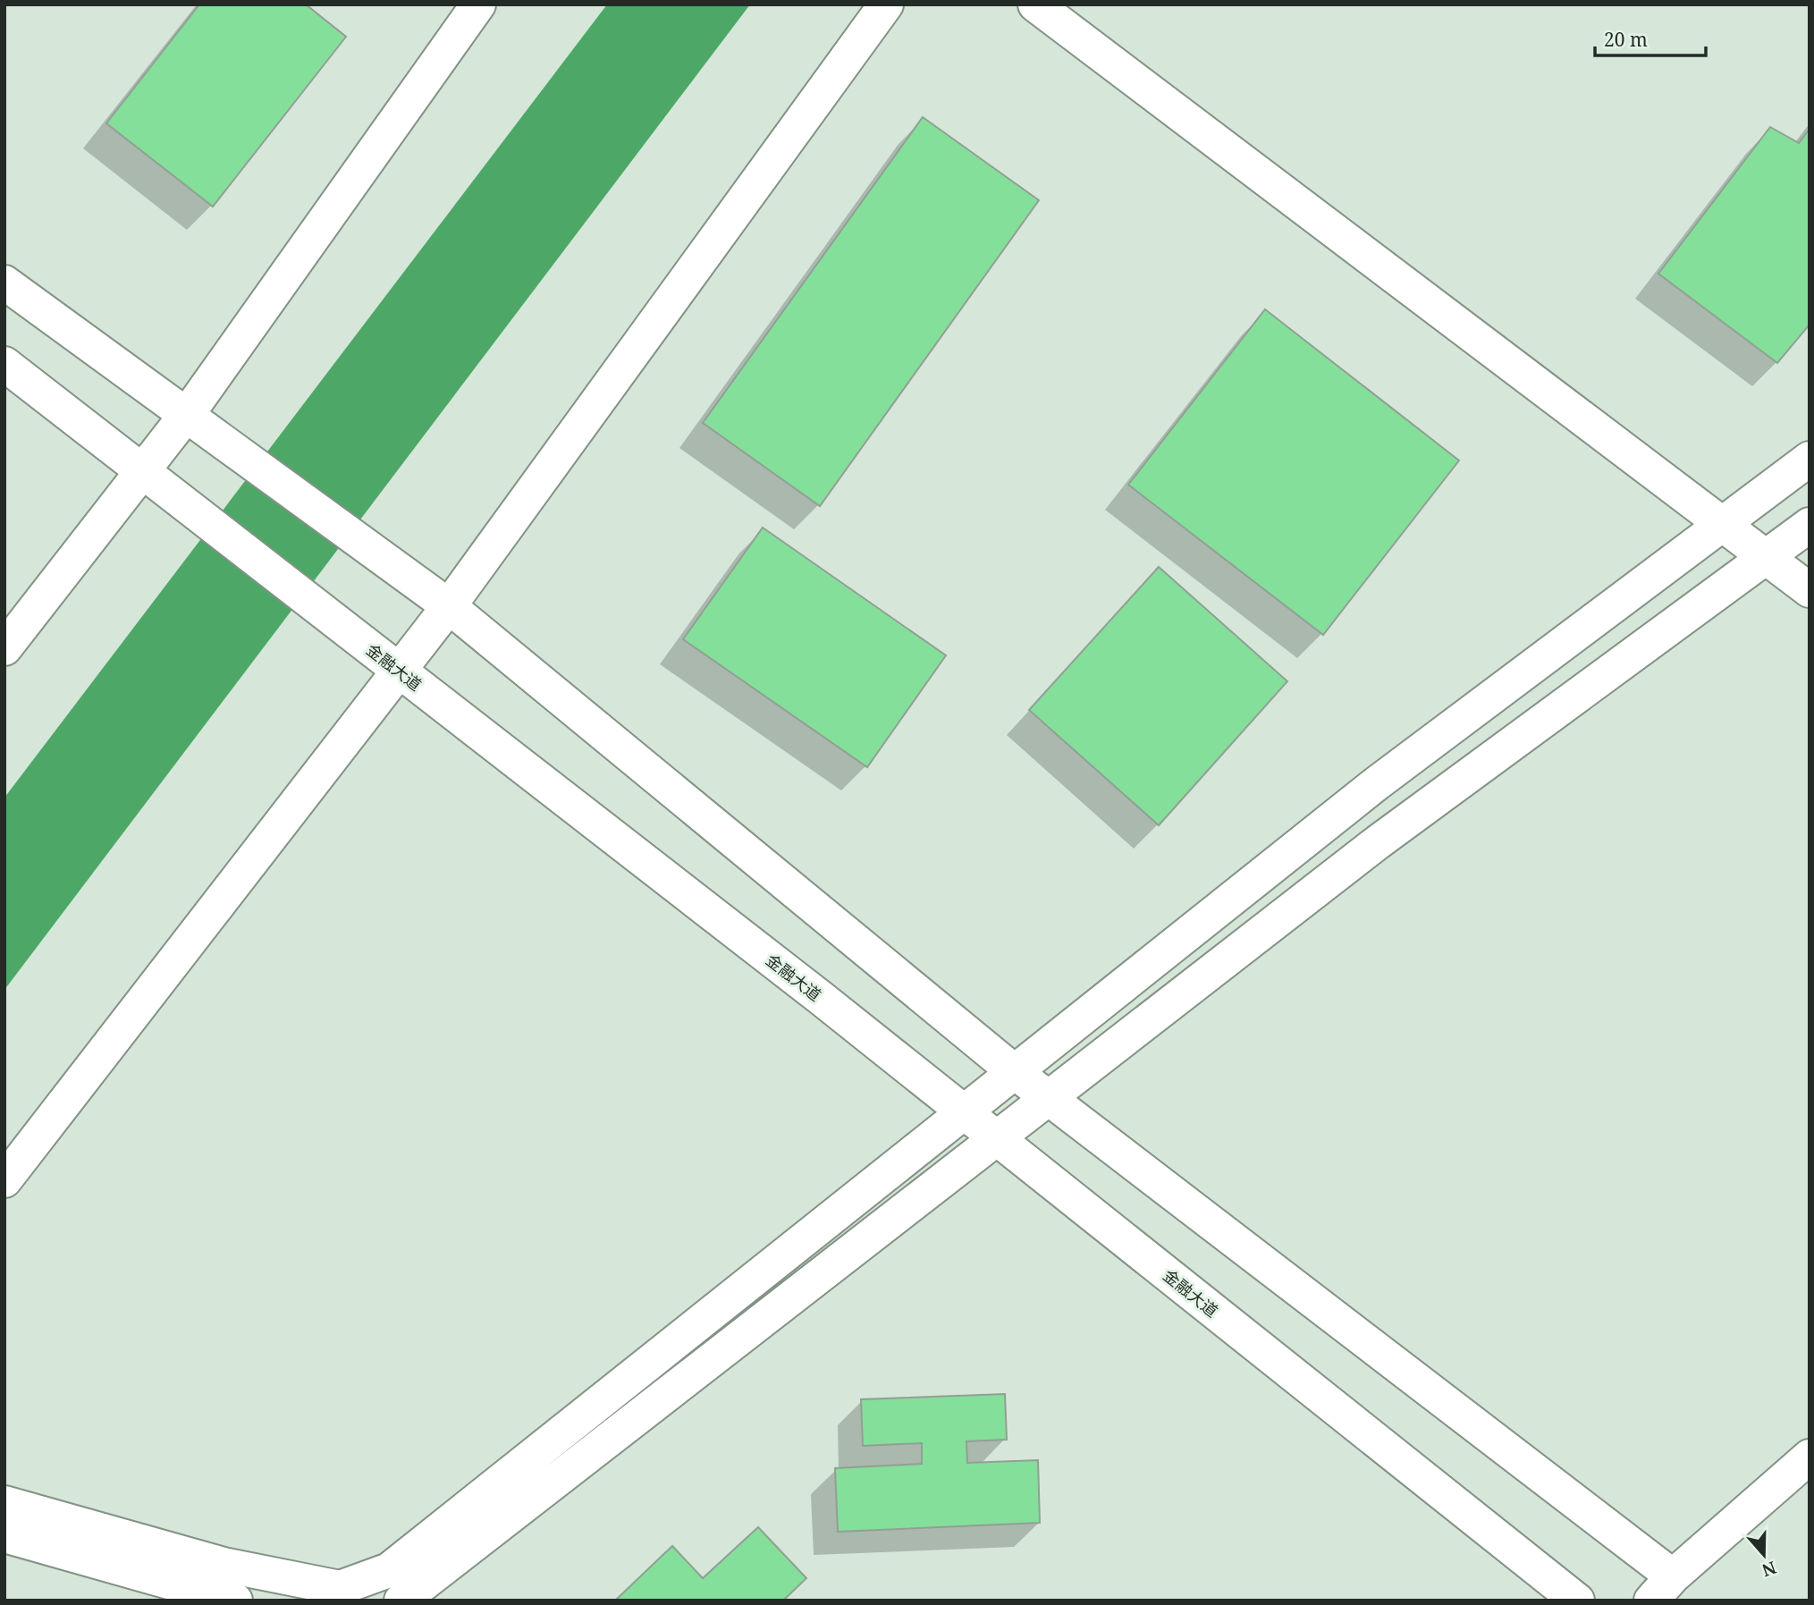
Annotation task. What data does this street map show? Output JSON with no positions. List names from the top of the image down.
{
  "streets": {
    "street": ["金融大道"]
  },
  "scale_bar": "20 m",
  "north": "bottom"
}
